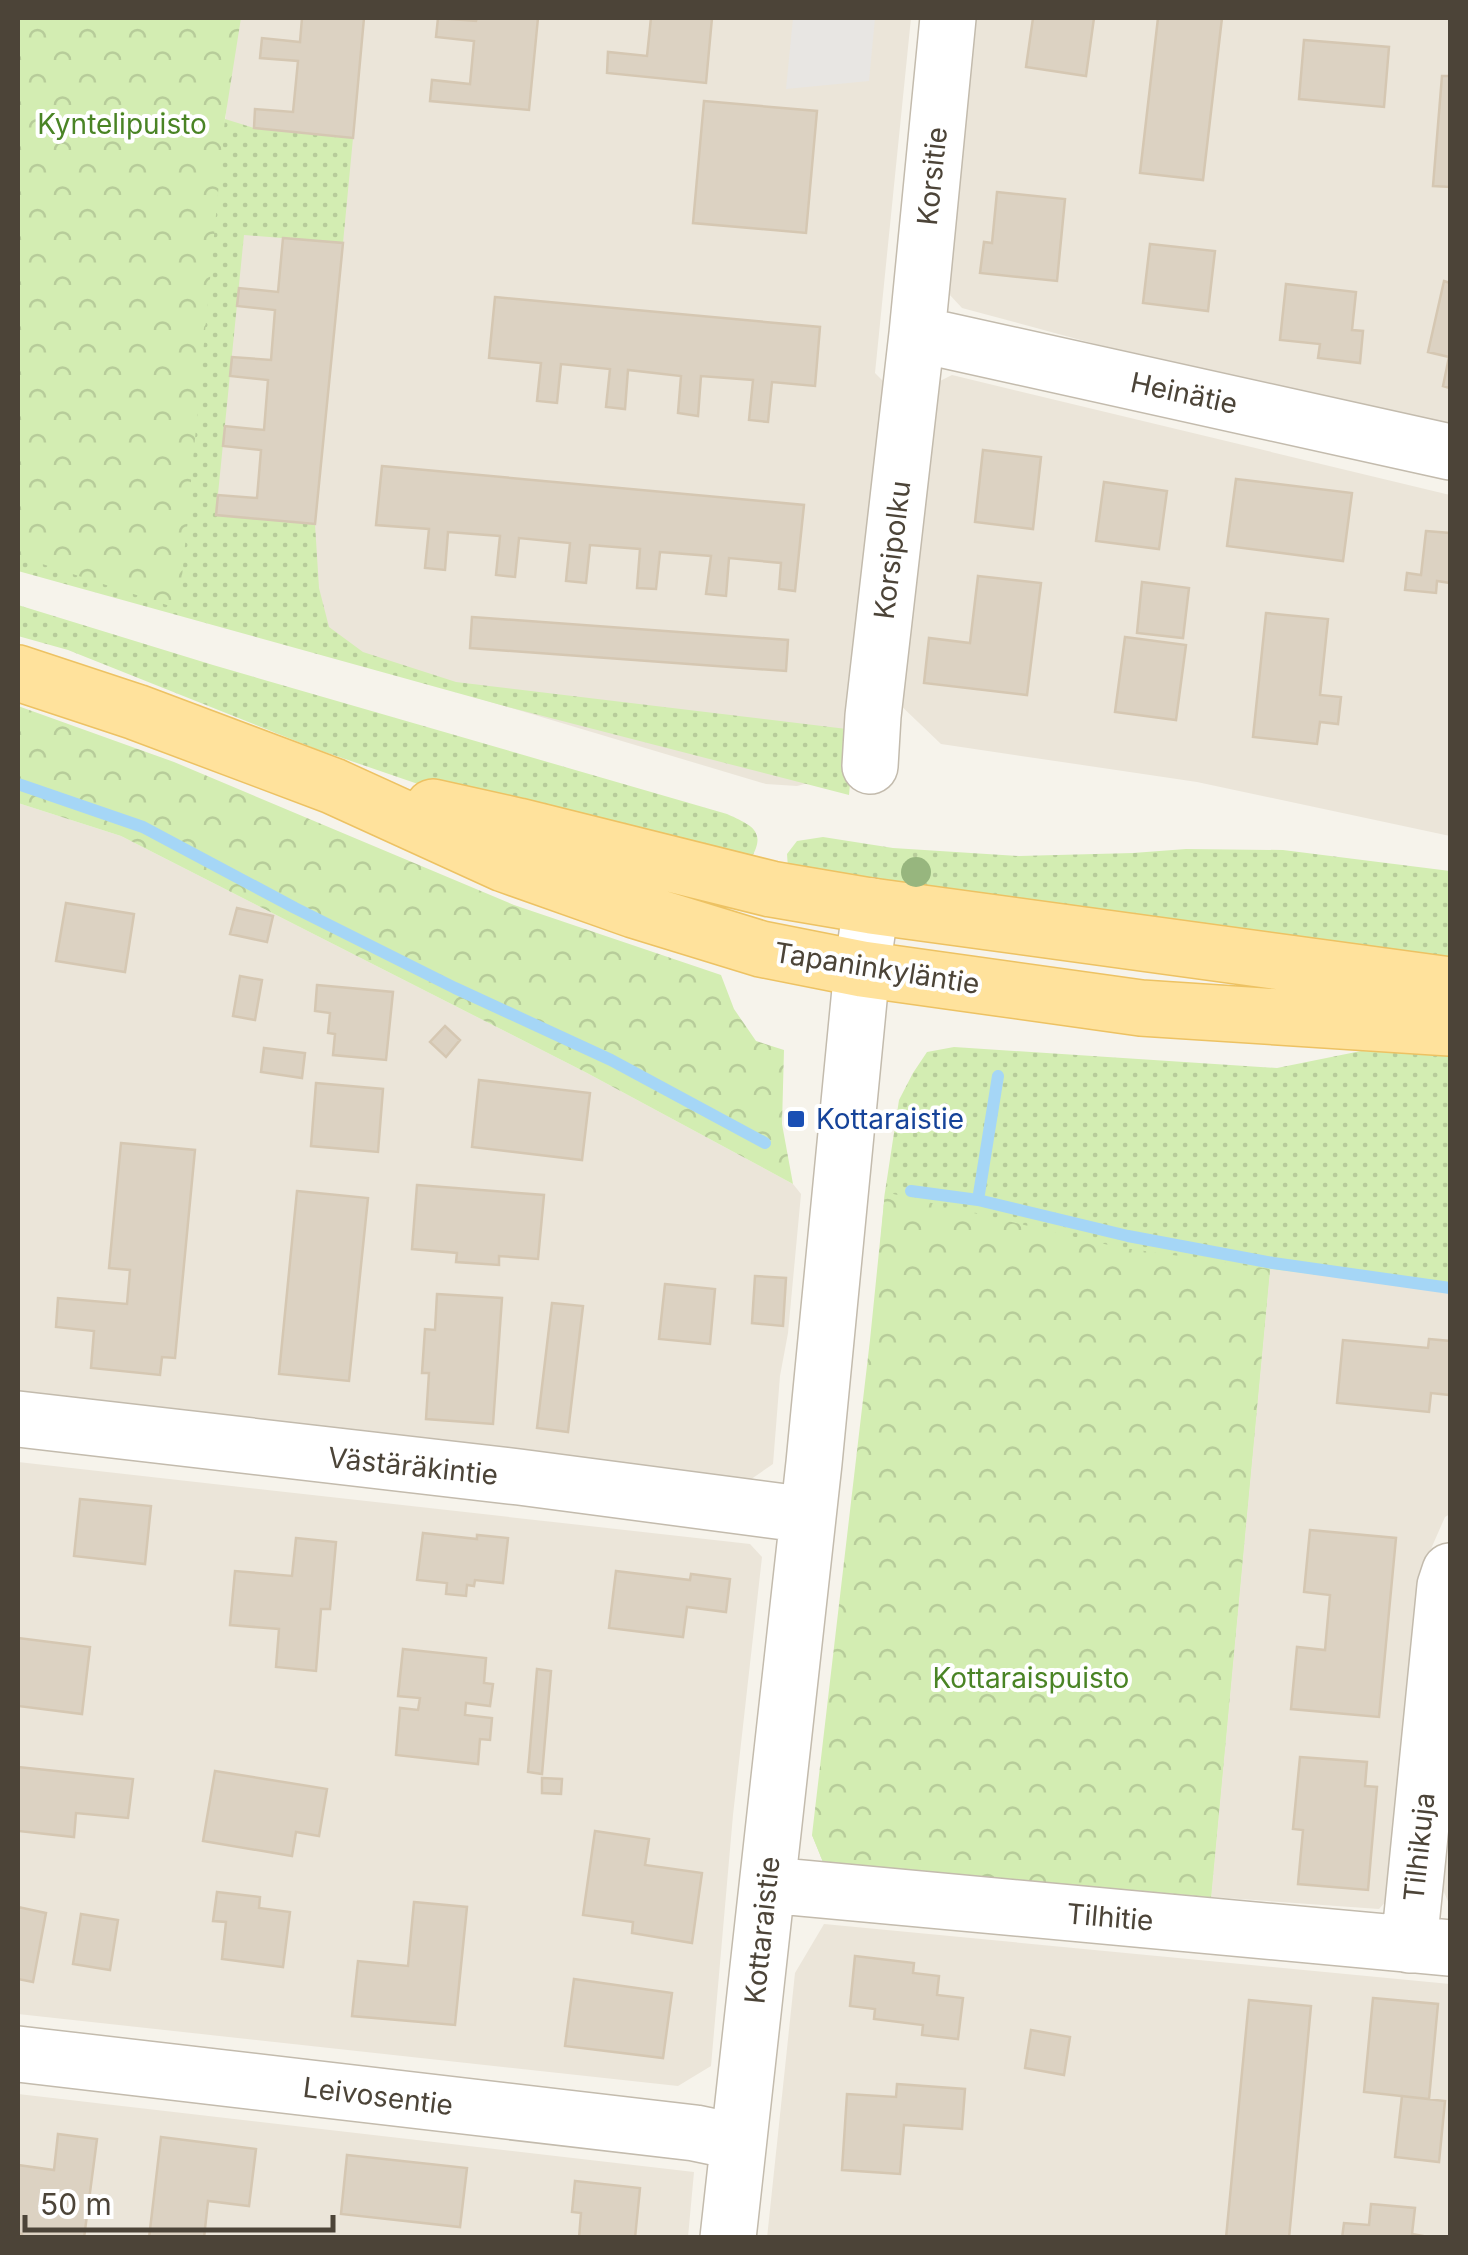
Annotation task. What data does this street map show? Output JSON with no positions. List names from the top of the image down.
{
  "streets": {
    "main road": ["Tapaninkyläntie"],
    "street": [
      "Korsitie",
      "Heinätie",
      "Korsipolku",
      "Västäräkintie",
      "Tilhikuja",
      "Tilhitie",
      "Kottaraistie",
      "Leivosentie"
    ]
  },
  "crossings": [
    ["Korsitie", "Heinätie"],
    ["Korsitie", "Korsipolku"],
    ["Heinätie", "Korsipolku"],
    ["Tapaninkyläntie", "Kottaraistie"],
    ["Västäräkintie", "Kottaraistie"],
    ["Tilhikuja", "Tilhitie"],
    ["Tilhitie", "Kottaraistie"],
    ["Kottaraistie", "Leivosentie"]
  ],
  "parks": ["Kyntelipuisto", "Kottaraispuisto"],
  "places": {
    "transit": ["Kottaraistie"]
  },
  "scale_bar": "50 m"
}
